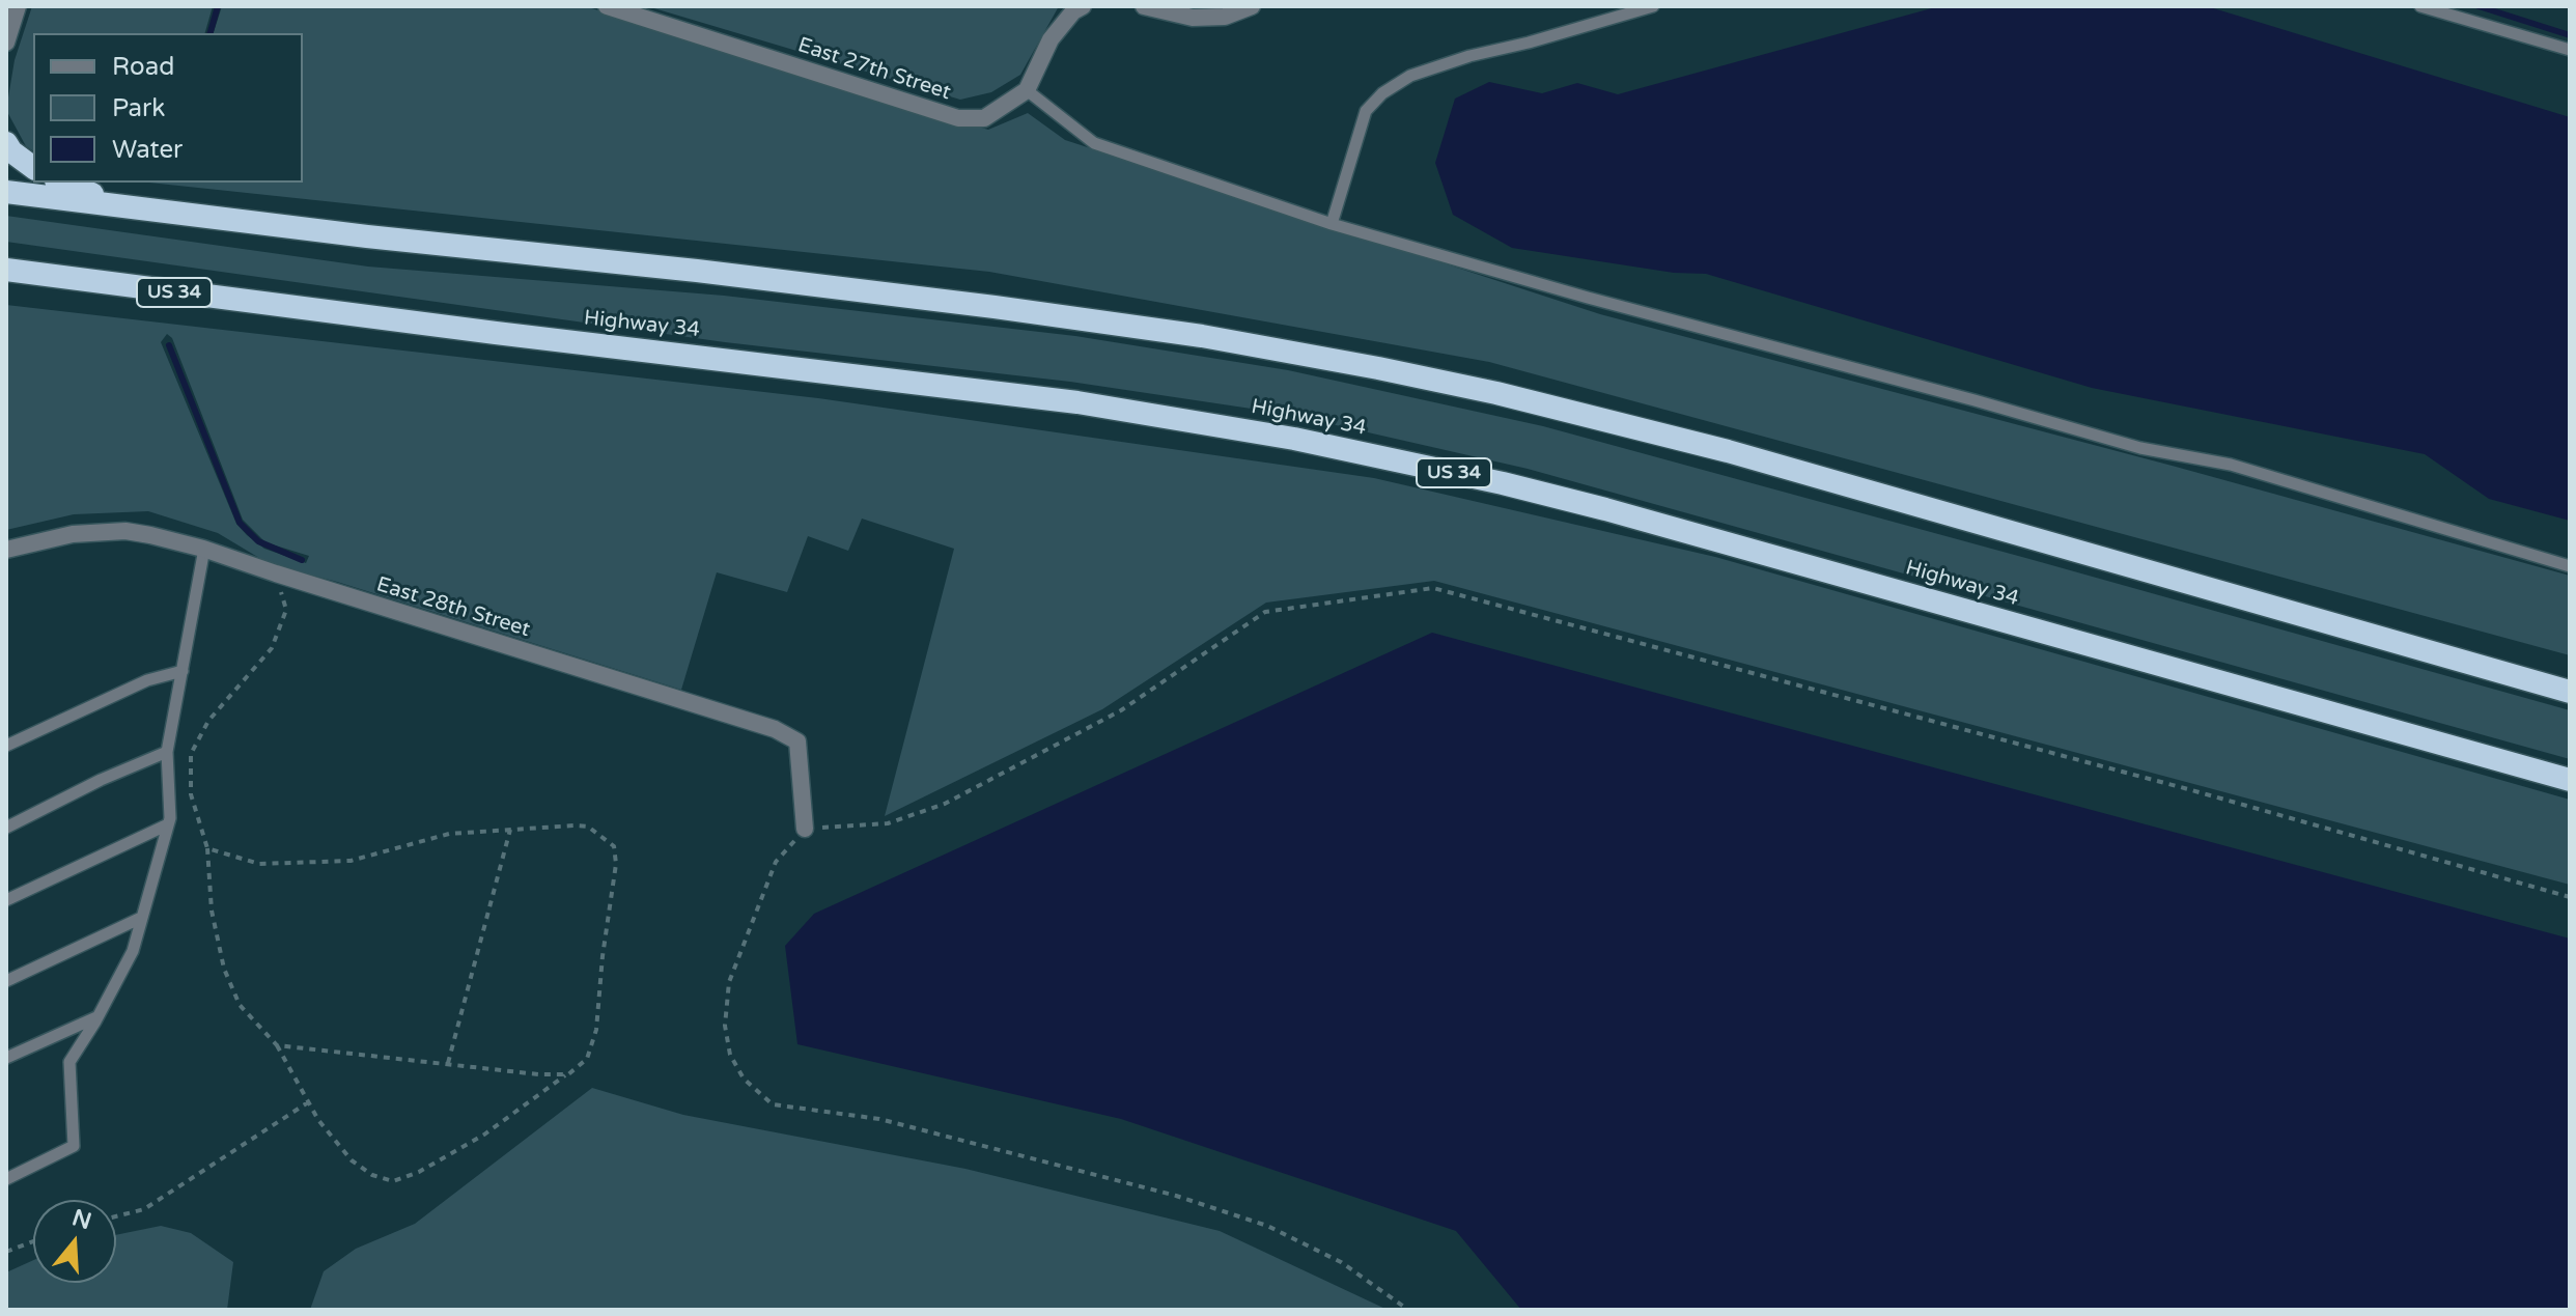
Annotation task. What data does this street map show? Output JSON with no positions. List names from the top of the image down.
{
  "streets": {
    "highway": ["US 34", "Highway 34"],
    "street": ["East 27th Street", "East 28th Street"]
  },
  "legend": ["Road", "Park", "Water"],
  "north": "top"
}
